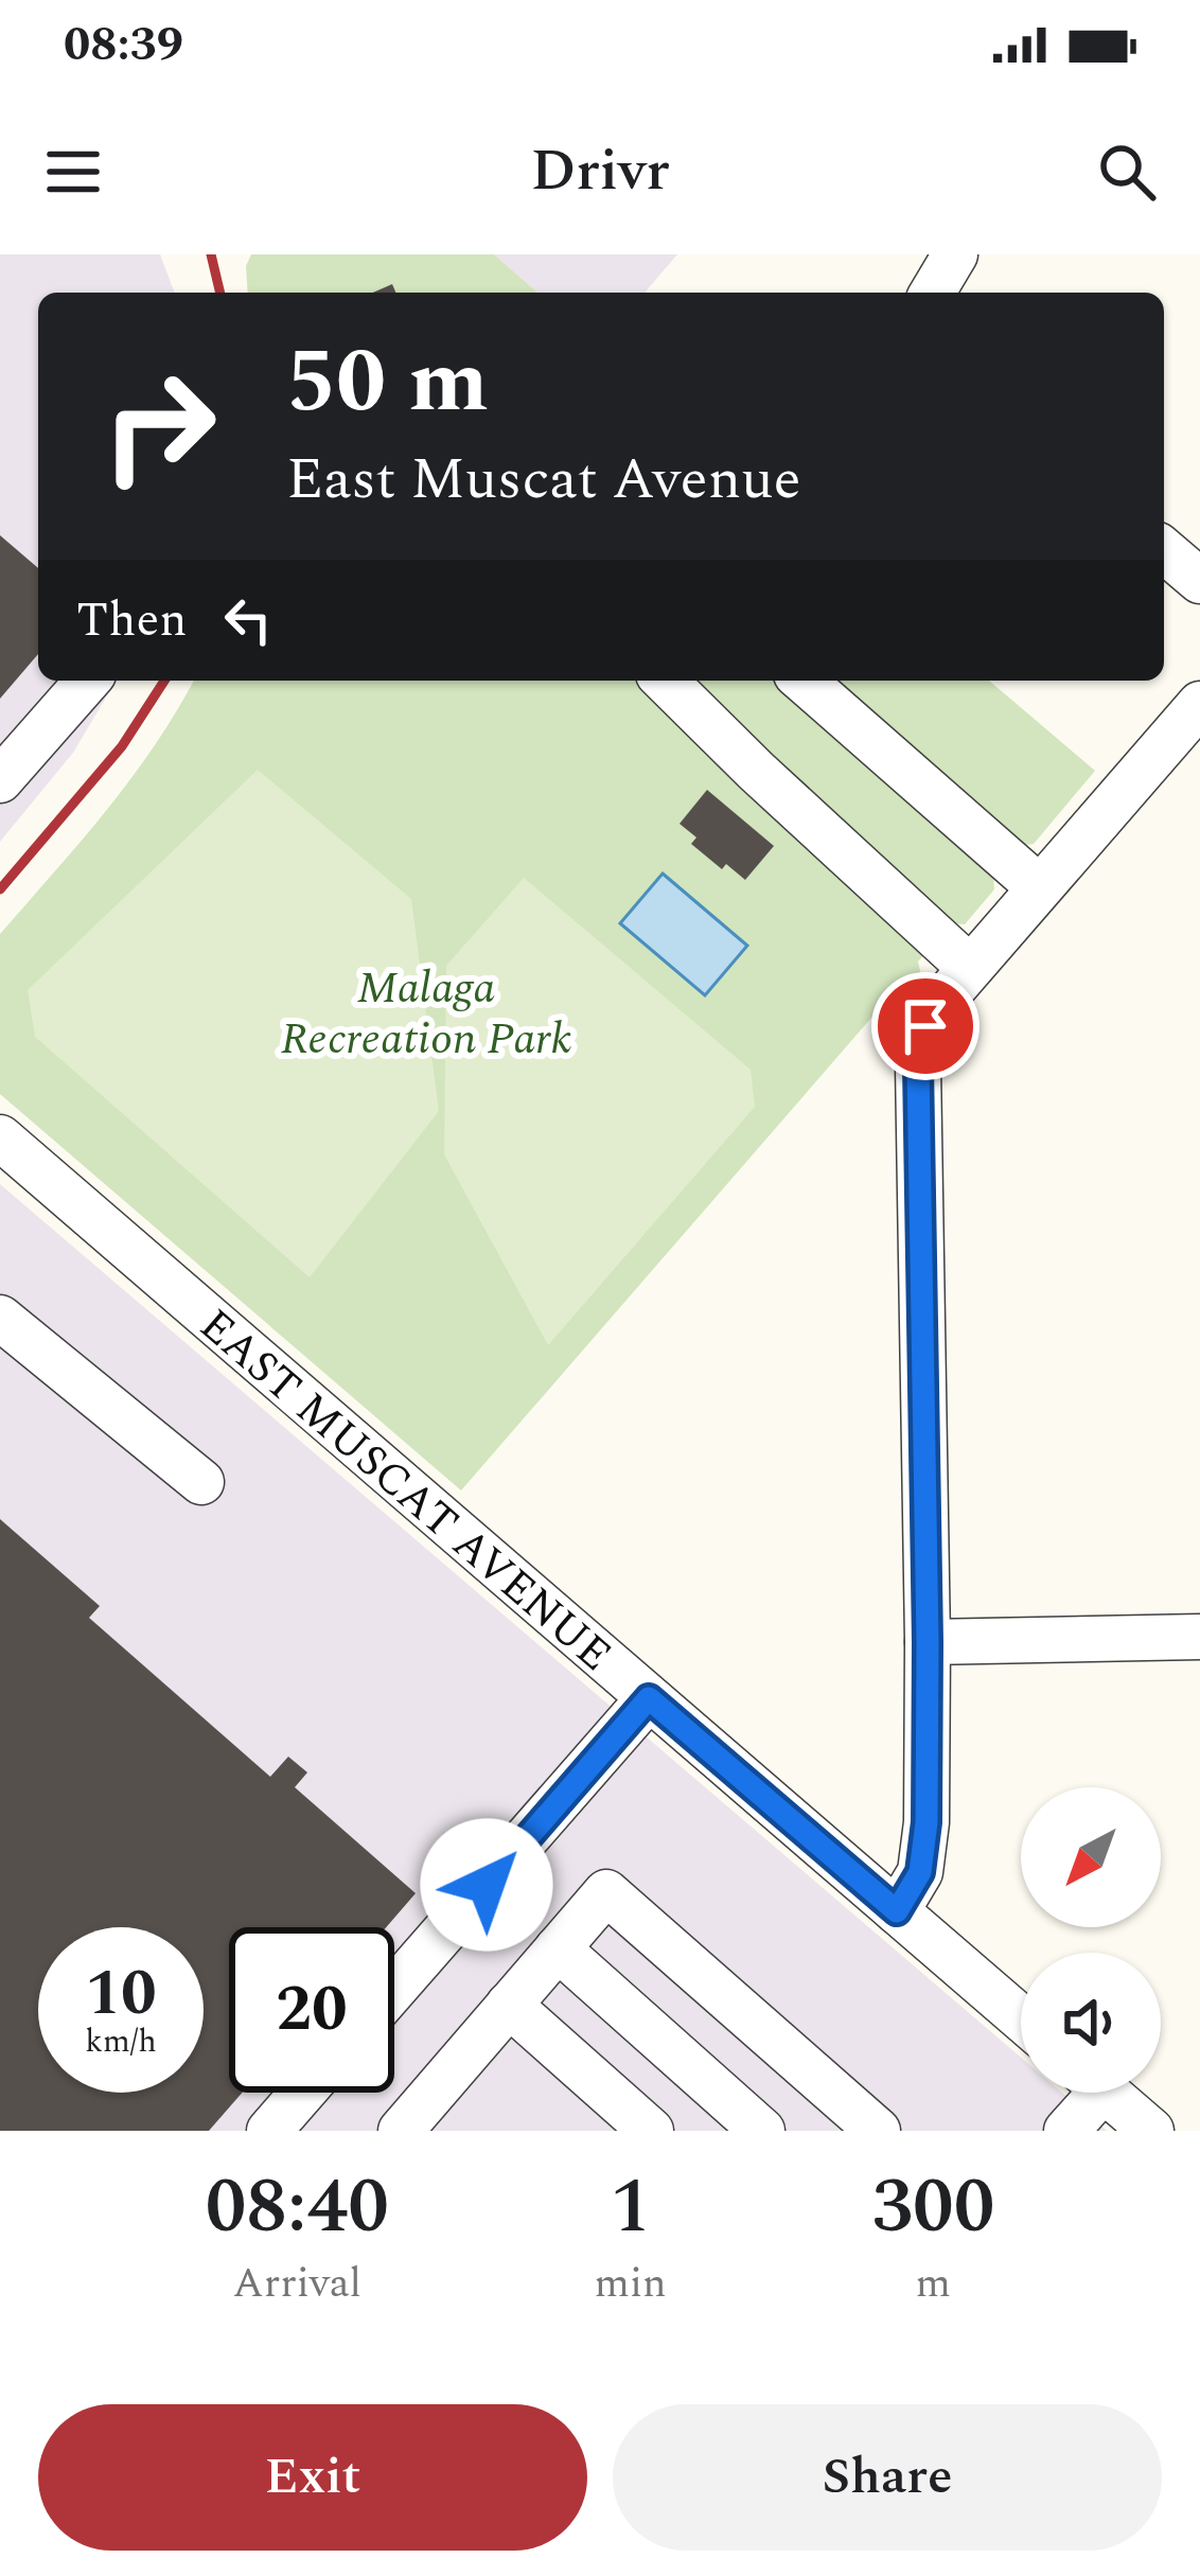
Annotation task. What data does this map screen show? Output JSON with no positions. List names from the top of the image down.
{
  "streets": {
    "street": ["EAST MUSCAT AVENUE"]
  },
  "parks": ["Malaga Recreation Park"],
  "north": "bottom left",
  "page": {
    "status": "08:39",
    "header": "Drivr",
    "turn": ["50 m", "East Muscat Avenue"],
    "then": "Then",
    "speed": "10 km/h",
    "limit": "20",
    "eta": [
      "08:40",
      "Arrival",
      "1",
      "min",
      "300",
      "m"
    ],
    "buttons": ["Exit", "Share"]
  }
}
